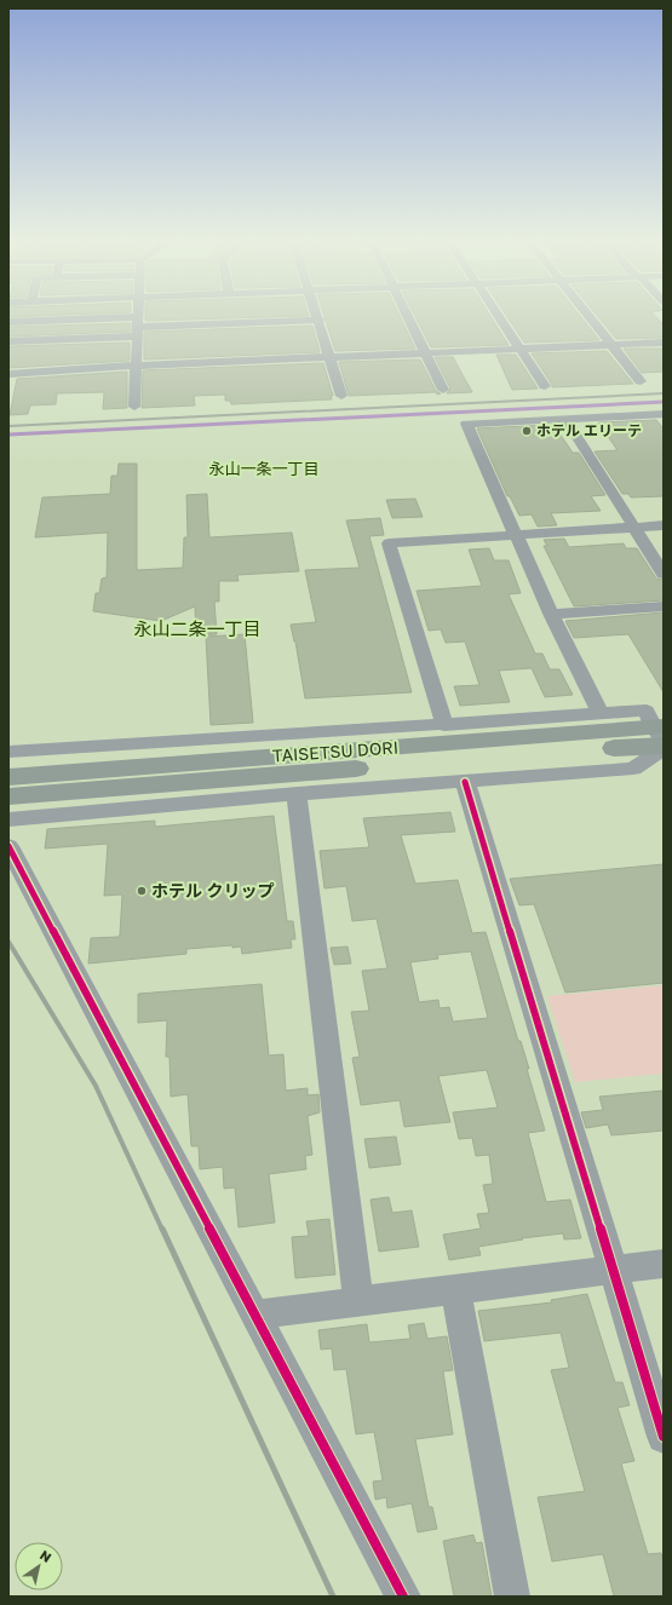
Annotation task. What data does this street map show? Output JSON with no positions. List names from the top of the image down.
{
  "streets": {
    "highway": ["TAISETSU DORI"]
  },
  "districts": ["永山一条一丁目", "永山二条一丁目"],
  "places": ["ホテル エリーテ", "ホテル クリップ"],
  "north": "top right"
}
